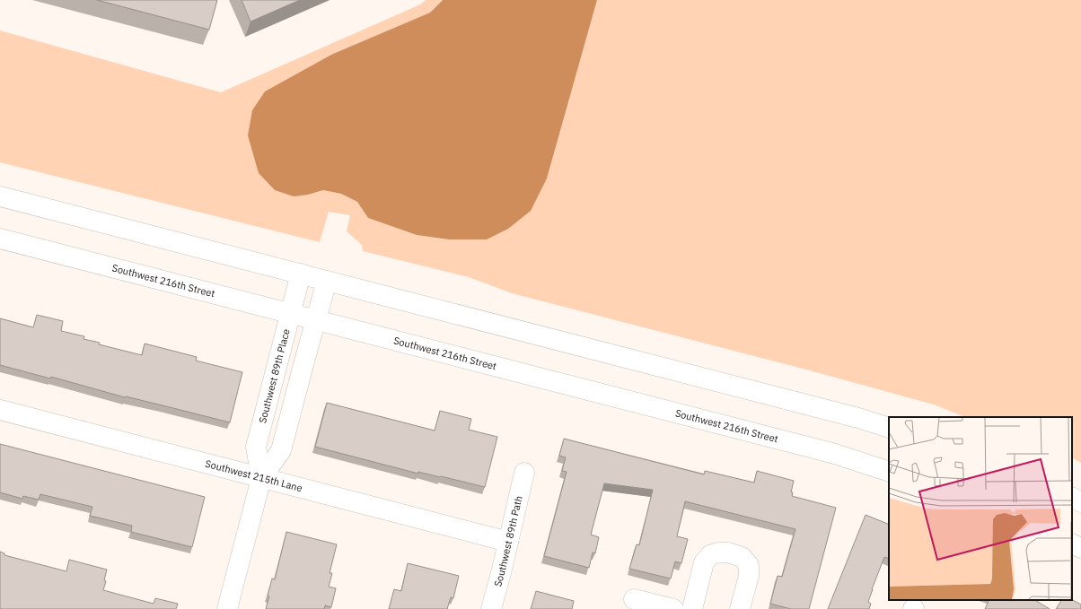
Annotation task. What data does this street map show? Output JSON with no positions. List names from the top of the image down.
{
  "streets": {
    "street": [
      "Southwest 216th Street",
      "Southwest 89th Place",
      "Southwest 215th Lane",
      "Southwest 89th Path"
    ]
  },
  "crossings": [
    ["Southwest 216th Street", "Southwest 89th Place"],
    ["Southwest 89th Place", "Southwest 215th Lane"],
    ["Southwest 215th Lane", "Southwest 89th Path"]
  ]
}
